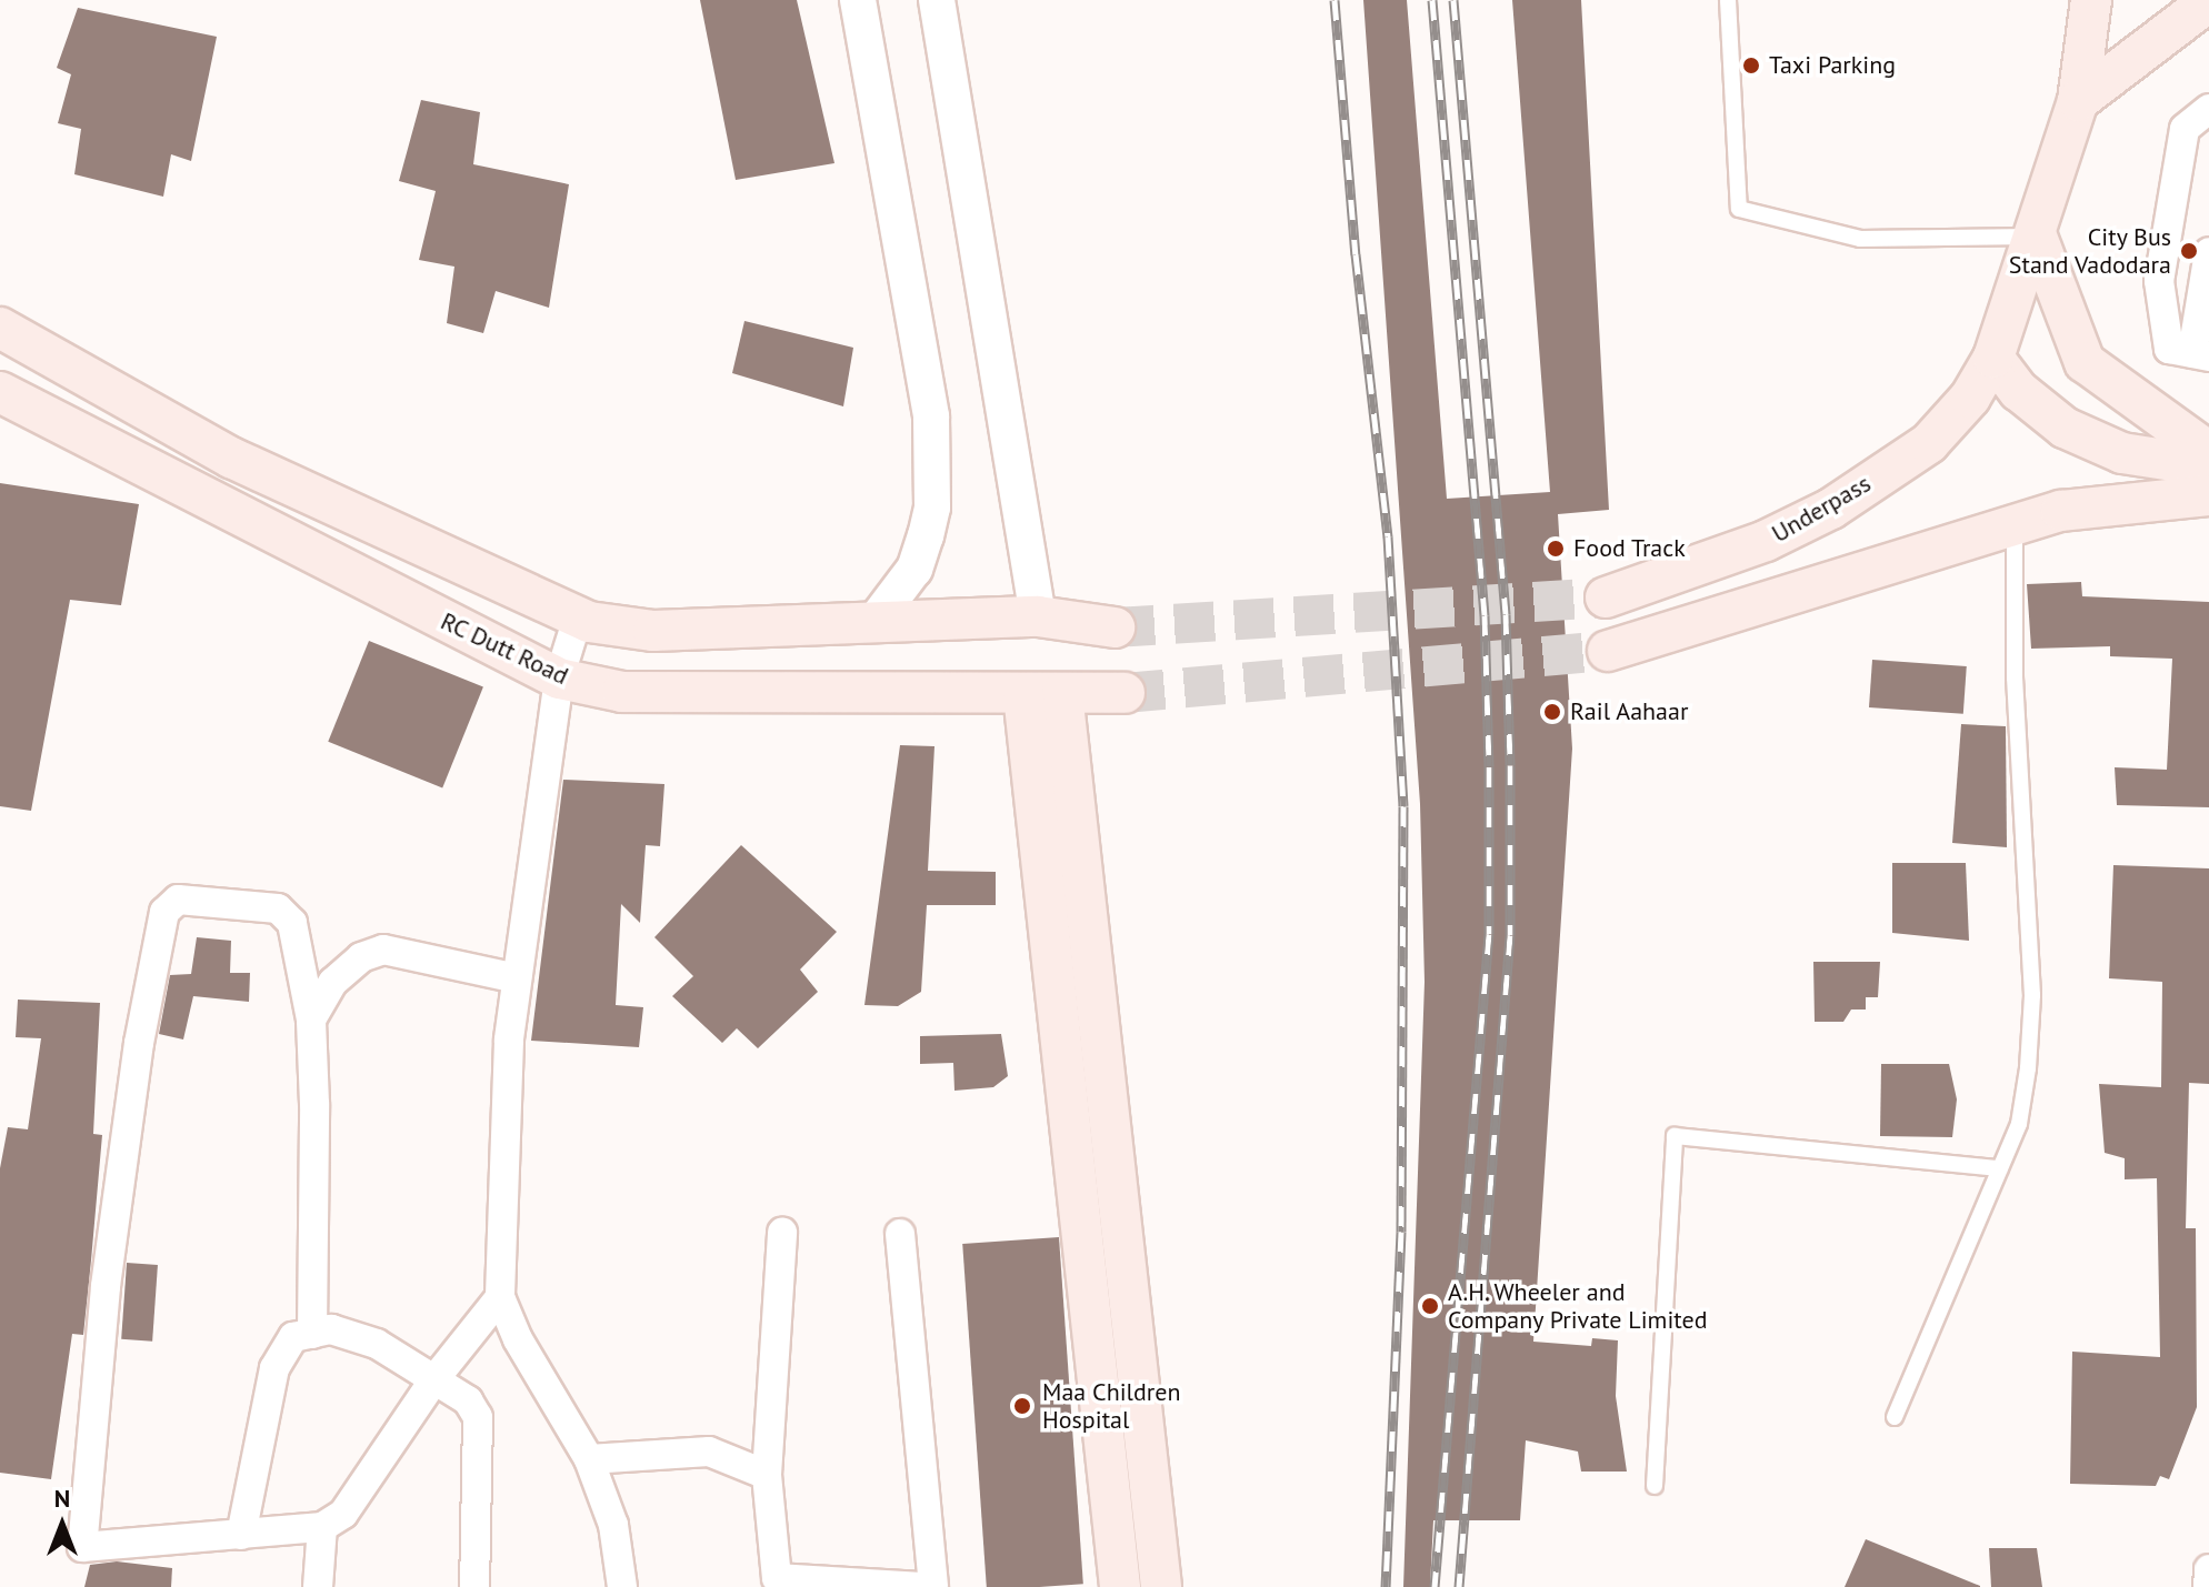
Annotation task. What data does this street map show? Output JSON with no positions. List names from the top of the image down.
{
  "streets": {
    "main road": ["Underpass", "RC Dutt Road"]
  },
  "places": [
    "Taxi Parking",
    "City Bus Stand Vadodara",
    "Food Track",
    "Rail Aahaar",
    "A.H. Wheeler and Company Private Limited",
    "Maa Children Hospital"
  ],
  "north": "top"
}
